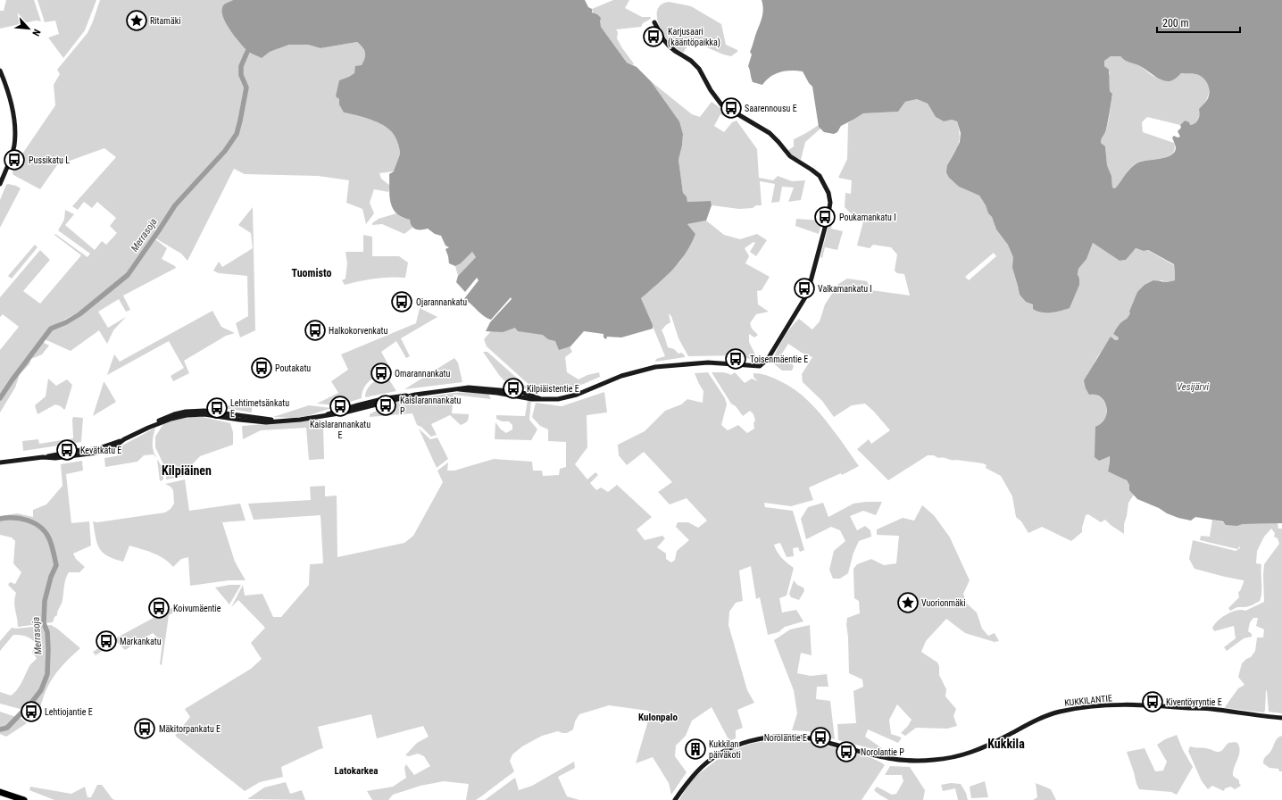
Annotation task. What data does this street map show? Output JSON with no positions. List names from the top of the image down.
{
  "streets": {
    "street": ["KUKKILANTIE"]
  },
  "districts": [
    "Tuomisto",
    "Kilpiäinen",
    "Kulonpalo",
    "Kukkila",
    "Latokarkea"
  ],
  "water": ["Merrasoja", "Vesijärvi"],
  "places": {
    "place": ["Ritamäki", "Vuorionmäki"],
    "bus stop": [
      "Karjusaari (kääntöpaikka)",
      "Saarennousu E",
      "Pussikatu L",
      "Poukamankatu I",
      "Valkamankatu I",
      "Ojarannankatu",
      "Halkokorvenkatu",
      "Toisenmäentie E",
      "Poutakatu",
      "Omarannankatu",
      "Kilpiäistentie E",
      "Kaislarannankatu P",
      "Kaislarannankatu E",
      "Lehtimetsänkatu E",
      "Kevätkatu E",
      "Koivumäentie",
      "Markankatu",
      "Kiventöyryntie E",
      "Lehtiojantie E",
      "Mäkitorpankatu E",
      "Norolantie E",
      "Norolantie P"
    ],
    "building": ["Kukkilan päiväkoti"]
  },
  "scale_bar": "200 m",
  "north": "bottom right"
}
